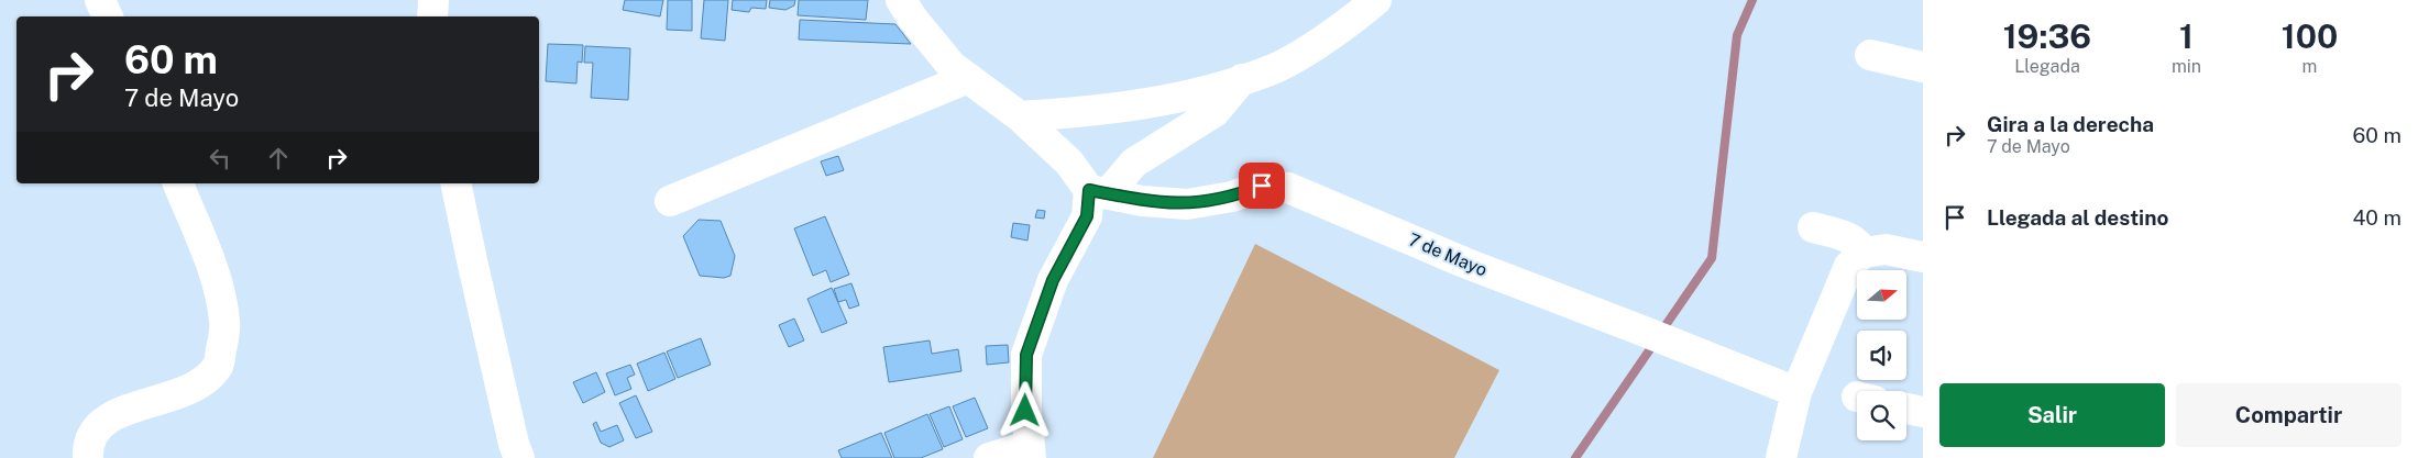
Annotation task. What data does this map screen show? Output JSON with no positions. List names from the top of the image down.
{
  "streets": {
    "street": ["7 de Mayo"]
  },
  "north": "right",
  "page": {
    "eta": [
      "19:36",
      "Llegada",
      "1",
      "min",
      "100",
      "m"
    ],
    "turn": ["60 m", "7 de Mayo"],
    "list": [
      {
        "name": "Gira a la derecha",
        "note": "7 de Mayo",
        "value": "60 m"
      },
      {
        "name": "Llegada al destino",
        "value": "40 m"
      }
    ],
    "buttons": ["Salir", "Compartir"]
  }
}
